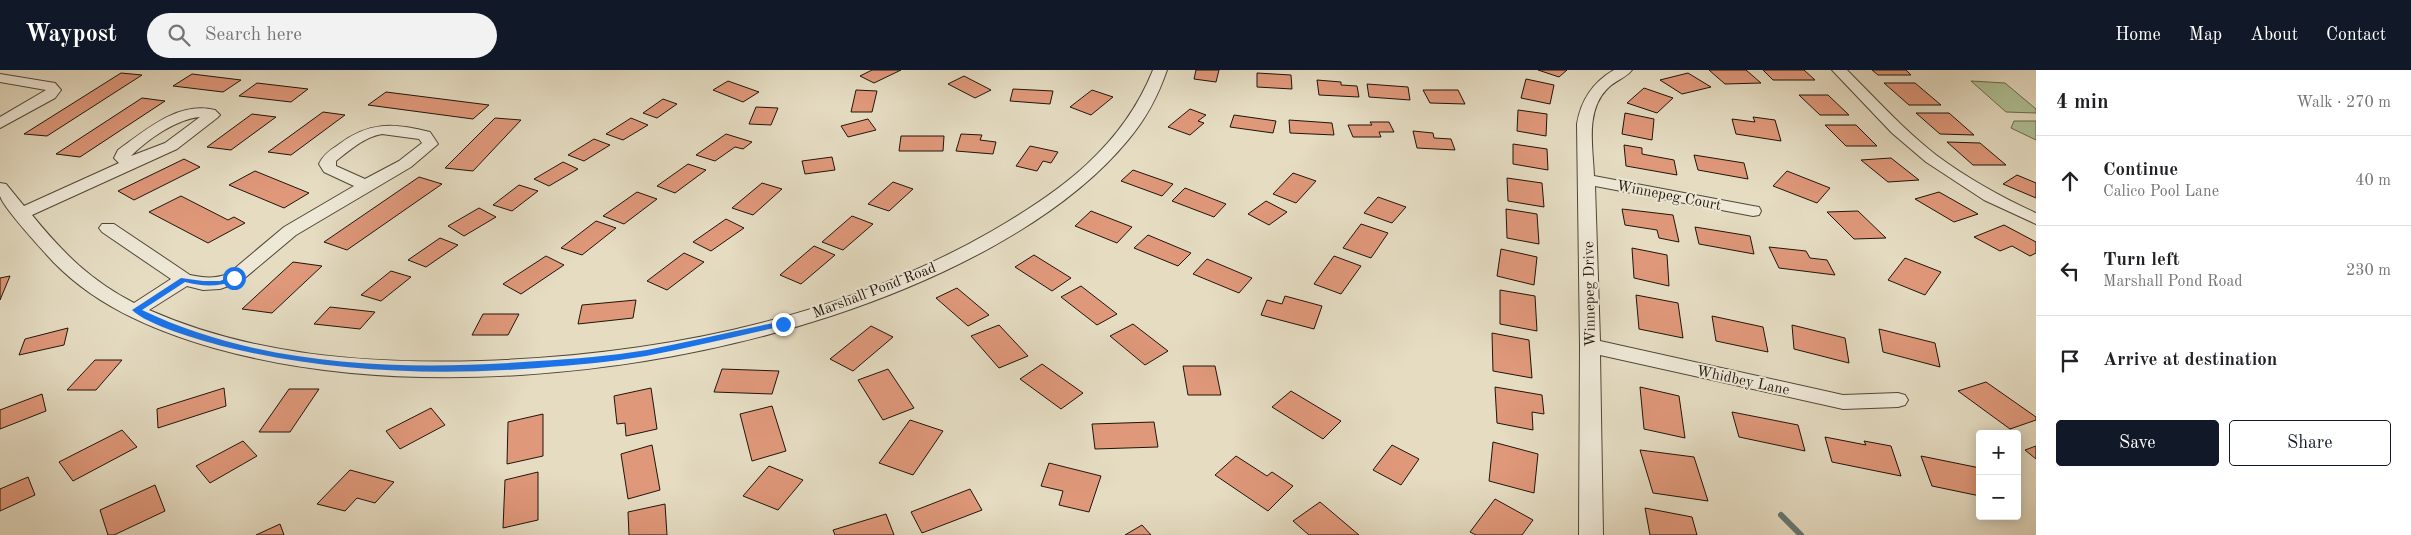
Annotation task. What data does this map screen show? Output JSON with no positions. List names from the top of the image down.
{
  "streets": {
    "street": [
      "Winnepeg Court",
      "Marshall Pond Road",
      "Winnepeg Drive",
      "Whidbey Lane"
    ]
  },
  "crossings": [
    ["Winnepeg Court", "Winnepeg Drive"],
    ["Winnepeg Drive", "Whidbey Lane"]
  ],
  "page": {
    "header": "Waypost",
    "search": "Search here",
    "nav": [
      "Home",
      "Map",
      "About",
      "Contact"
    ],
    "heading": ["4 min", "Walk · 270 m"],
    "list": [
      ["Continue", "Calico Pool Lane", "40 m"],
      ["Turn left", "Marshall Pond Road", "230 m"],
      "Arrive at destination"
    ],
    "buttons": ["Save", "Share"],
    "map_buttons": ["+", "−"]
  }
}
